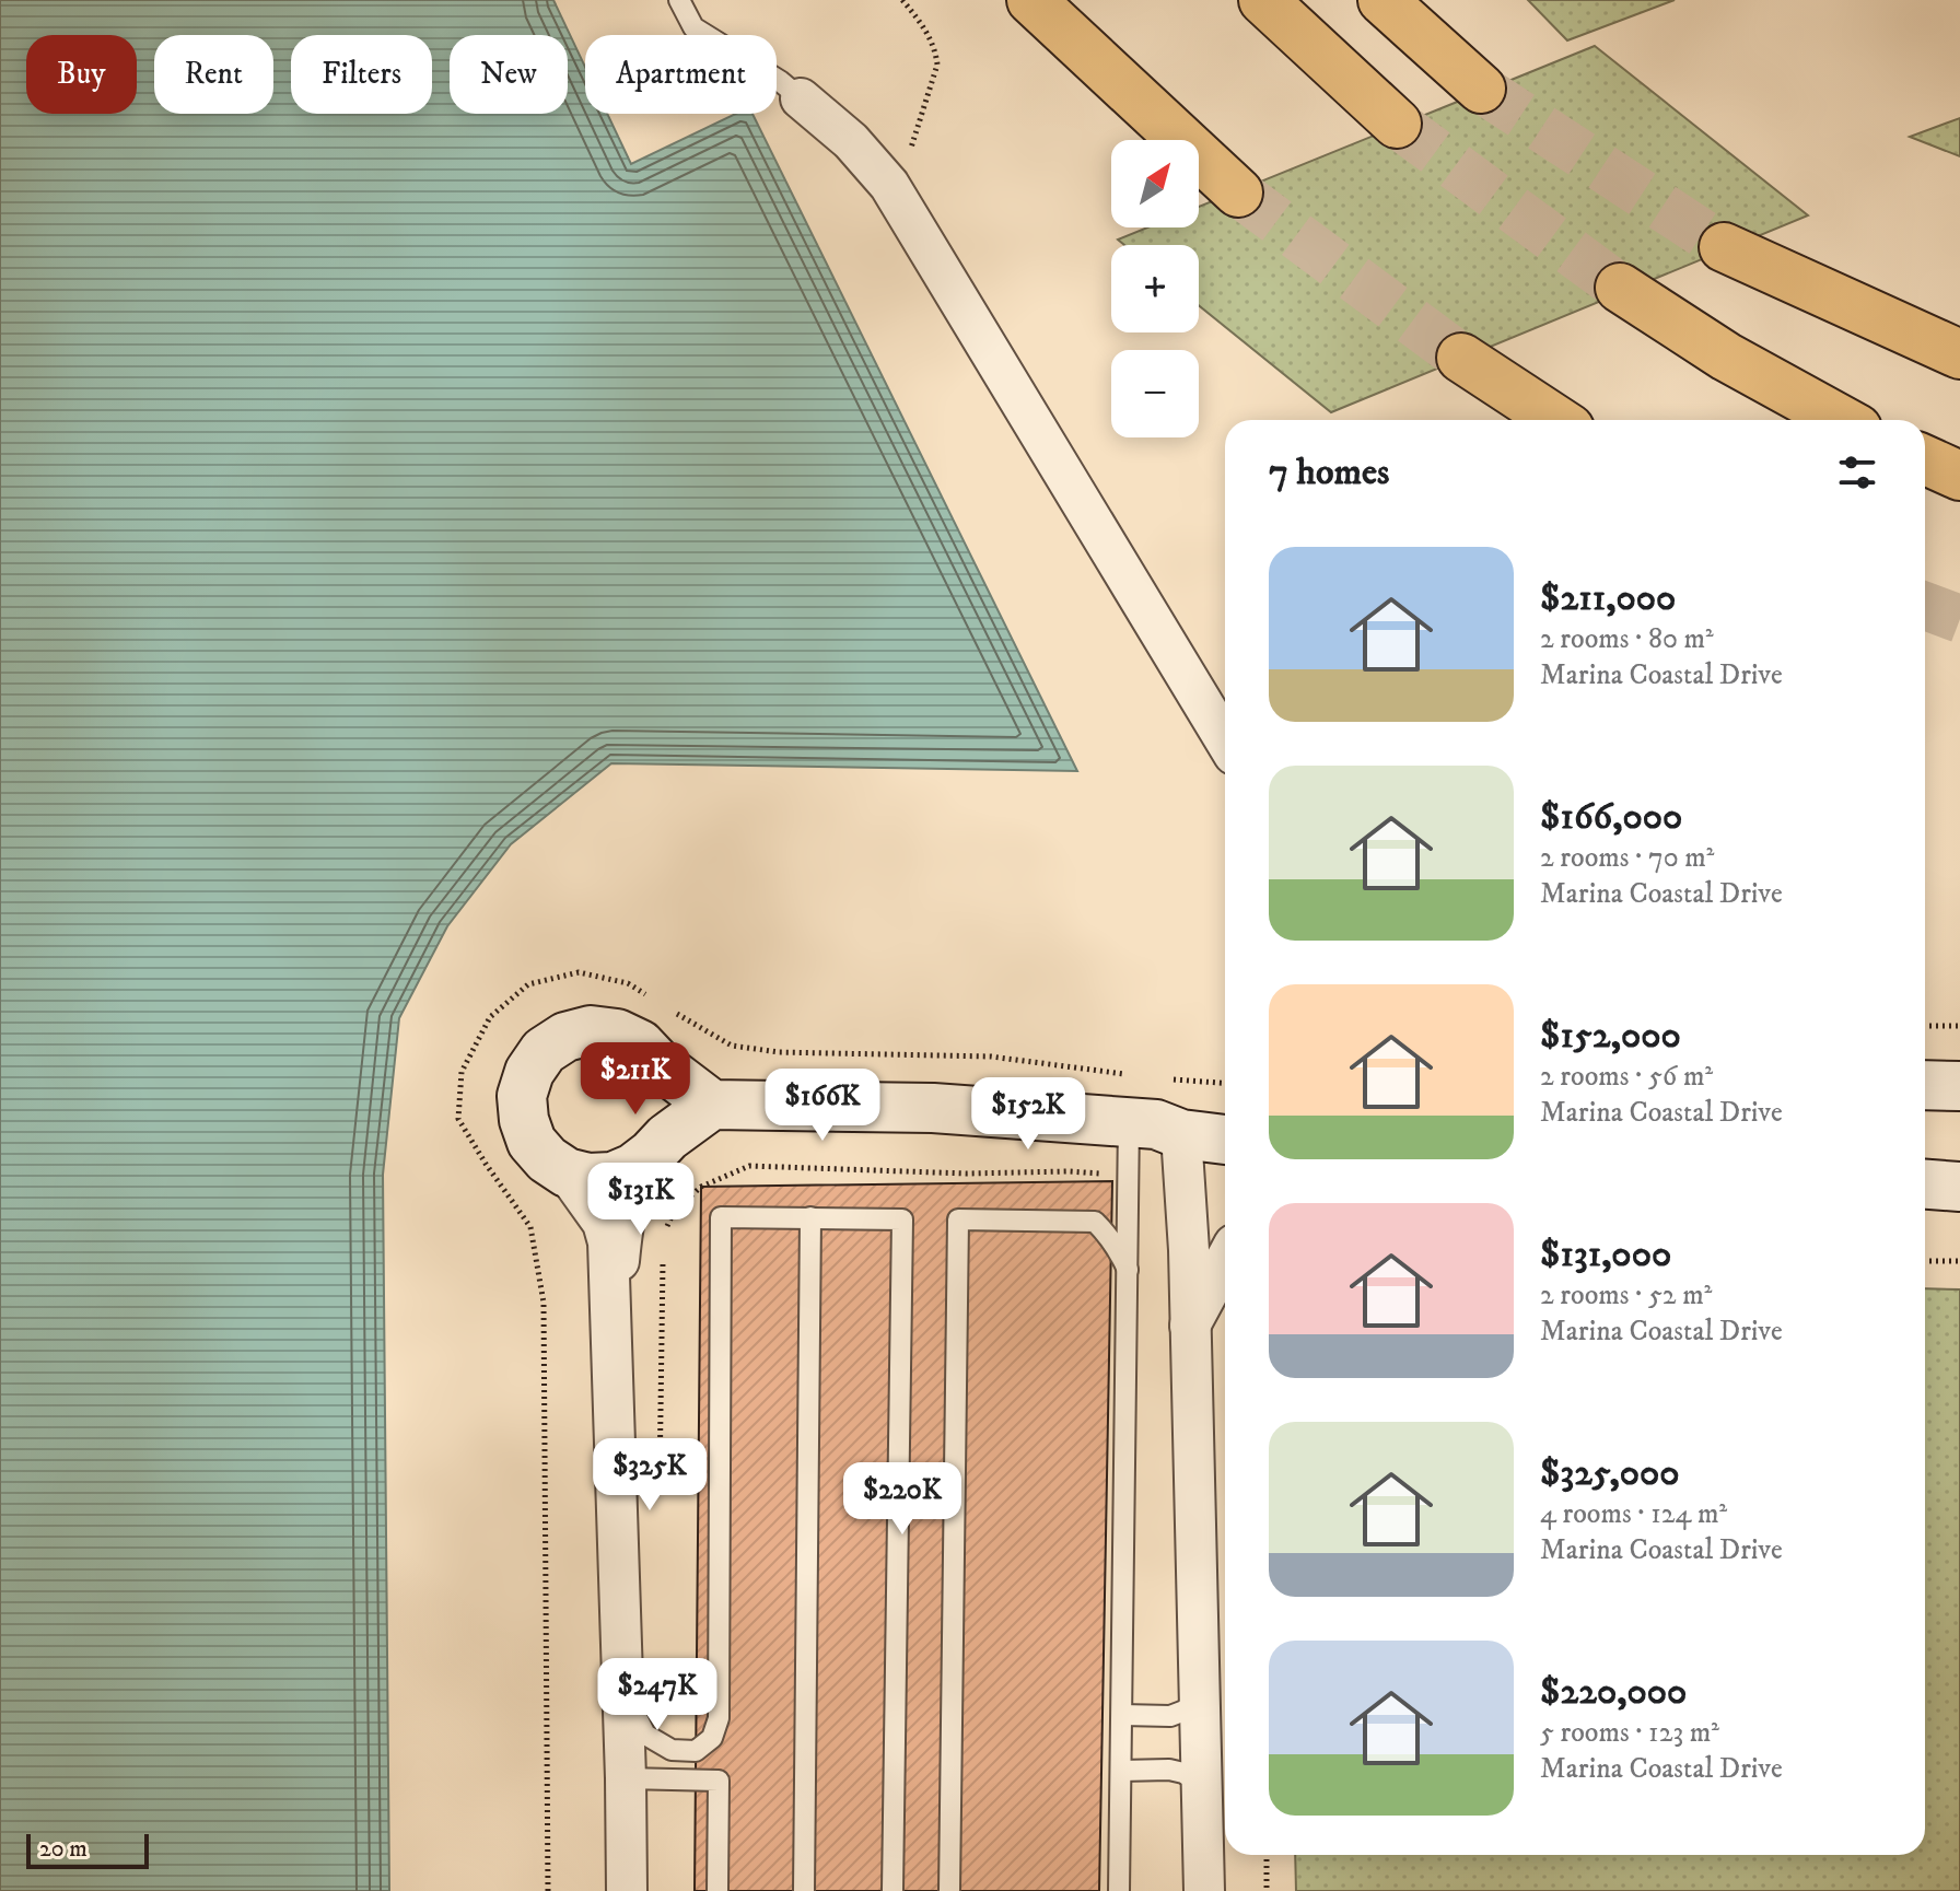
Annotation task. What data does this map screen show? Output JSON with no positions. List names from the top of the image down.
{
  "scale_bar": "20 m",
  "north": "top right",
  "page": {
    "chip": [
      "Buy",
      "Rent",
      "Filters",
      "New",
      "Apartment"
    ],
    "map_buttons": ["+", "−"],
    "heading": "7 homes",
    "list": [
      {
        "name": "$211,000",
        "note": "2 rooms · 80 m² · Marina Coastal Drive"
      },
      {
        "name": "$166,000",
        "note": "2 rooms · 70 m² · Marina Coastal Drive"
      },
      {
        "name": "$152,000",
        "note": "2 rooms · 56 m² · Marina Coastal Drive"
      },
      {
        "name": "$131,000",
        "note": "2 rooms · 52 m² · Marina Coastal Drive"
      },
      {
        "name": "$325,000",
        "note": "4 rooms · 124 m² · Marina Coastal Drive"
      },
      {
        "name": "$220,000",
        "note": "5 rooms · 123 m² · Marina Coastal Drive"
      }
    ],
    "price": [
      "$211K",
      "$166K",
      "$152K",
      "$131K",
      "$325K",
      "$220K",
      "$247K"
    ],
    "scale": "20 m"
  }
}
